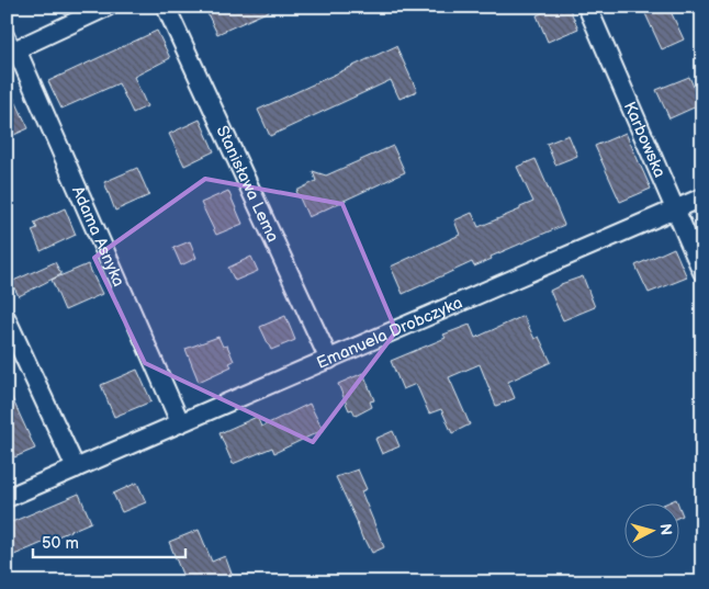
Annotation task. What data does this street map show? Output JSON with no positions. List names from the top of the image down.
{
  "streets": {
    "street": [
      "Karbowska",
      "Stanisława Lema",
      "Adama Asnyka",
      "Emanuela Drobczyka"
    ]
  },
  "crossings": [
    ["Karbowska", "Emanuela Drobczyka"],
    ["Stanisława Lema", "Emanuela Drobczyka"],
    ["Adama Asnyka", "Emanuela Drobczyka"]
  ],
  "scale_bar": "50 m",
  "north": "right"
}
